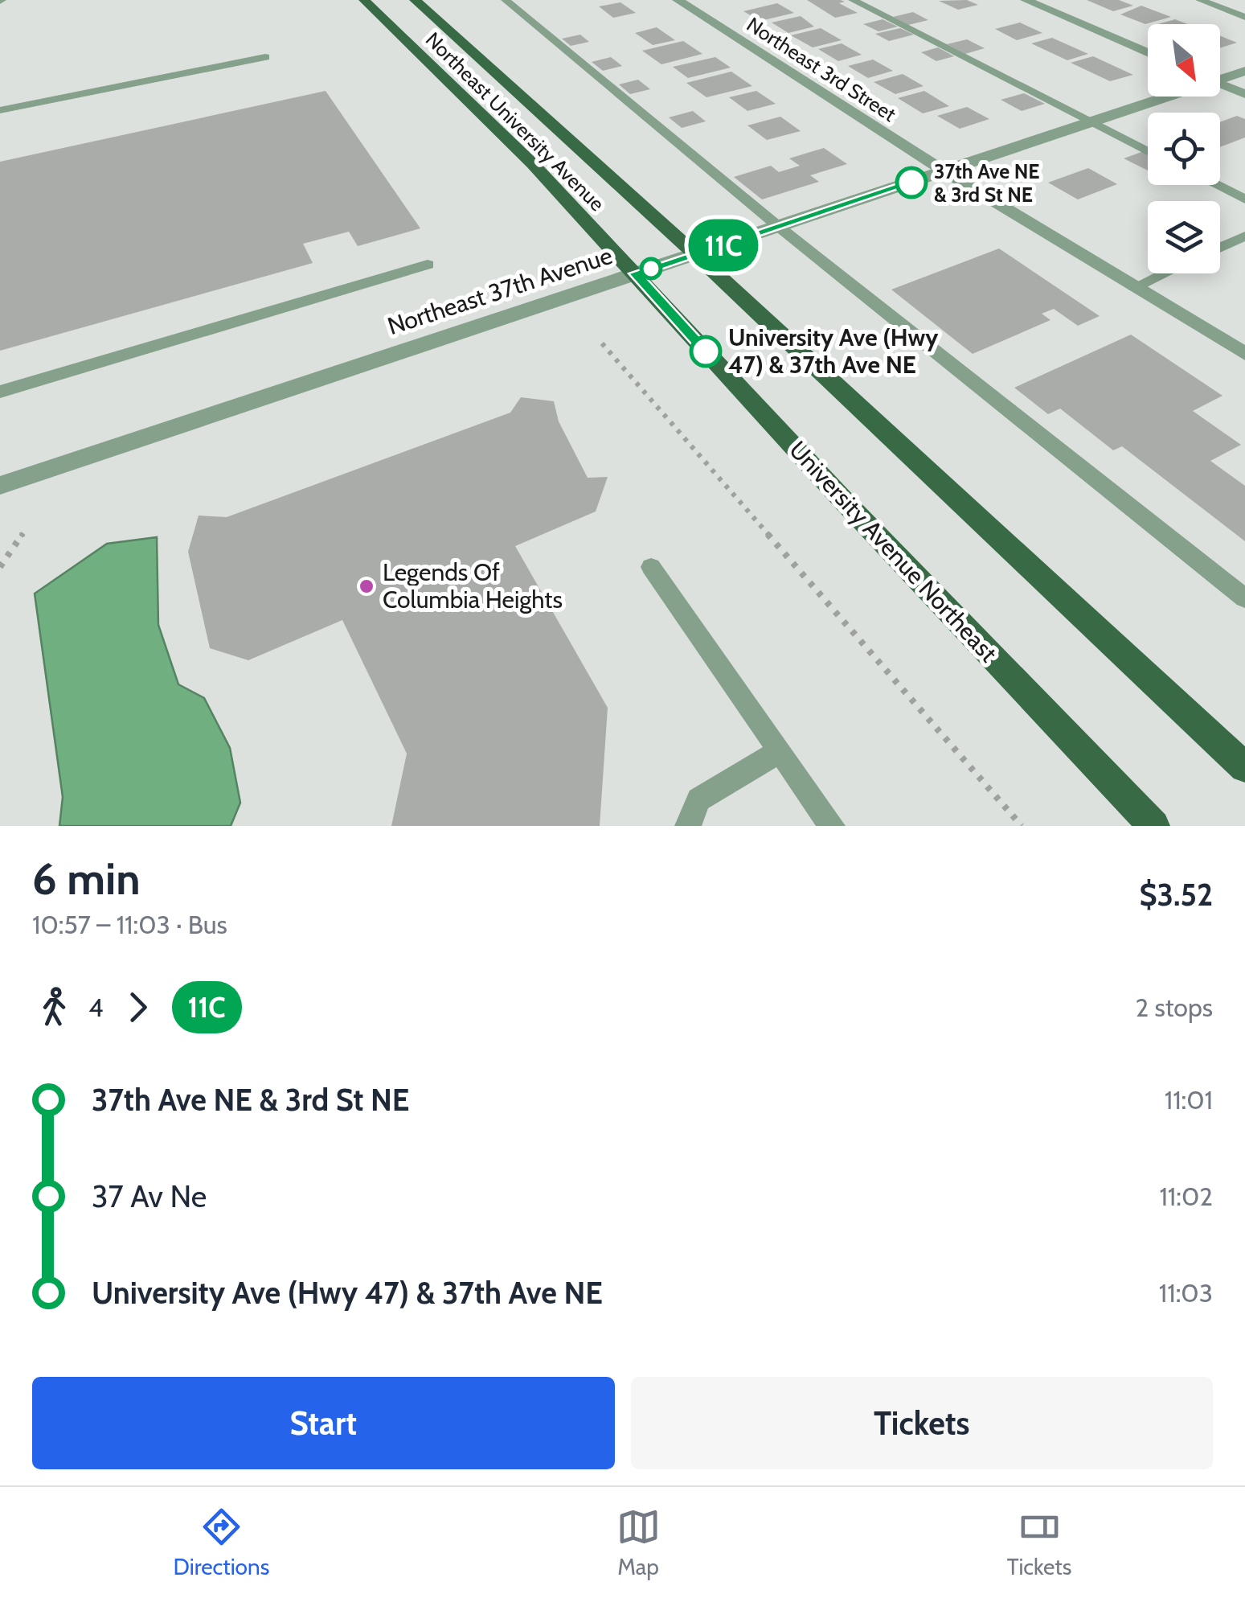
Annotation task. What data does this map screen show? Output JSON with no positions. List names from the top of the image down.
{
  "streets": {
    "main road": ["Northeast University Avenue", "University Avenue Northeast"],
    "street": ["Northeast 3rd Street", "Northeast 37th Avenue"]
  },
  "crossings": [
    ["Northeast 3rd Street", "Northeast 37th Avenue"],
    ["Northeast University Avenue", "Northeast 37th Avenue"],
    ["Northeast University Avenue", "University Avenue Northeast"],
    ["Northeast 37th Avenue", "University Avenue Northeast"]
  ],
  "places": ["37th Ave NE & 3rd St NE", "University Ave (Hwy 47) & 37th Ave NE", "Legends Of Columbia Heights"],
  "lines": ["bus line 11C"],
  "north": "bottom right",
  "page": {
    "on_map": "11C",
    "heading": ["6 min", "10:57 – 11:03 · Bus", "$3.52"],
    "legs": ["4", "11C", "2 stops"],
    "list": [
      {
        "name": "37th Ave NE & 3rd St NE",
        "value": "11:01"
      },
      {
        "name": "37 Av Ne",
        "value": "11:02"
      },
      {
        "name": "University Ave (Hwy 47) & 37th Ave NE",
        "value": "11:03"
      }
    ],
    "buttons": ["Start", "Tickets"],
    "tabs": ["Directions", "Map", "Tickets"]
  }
}
